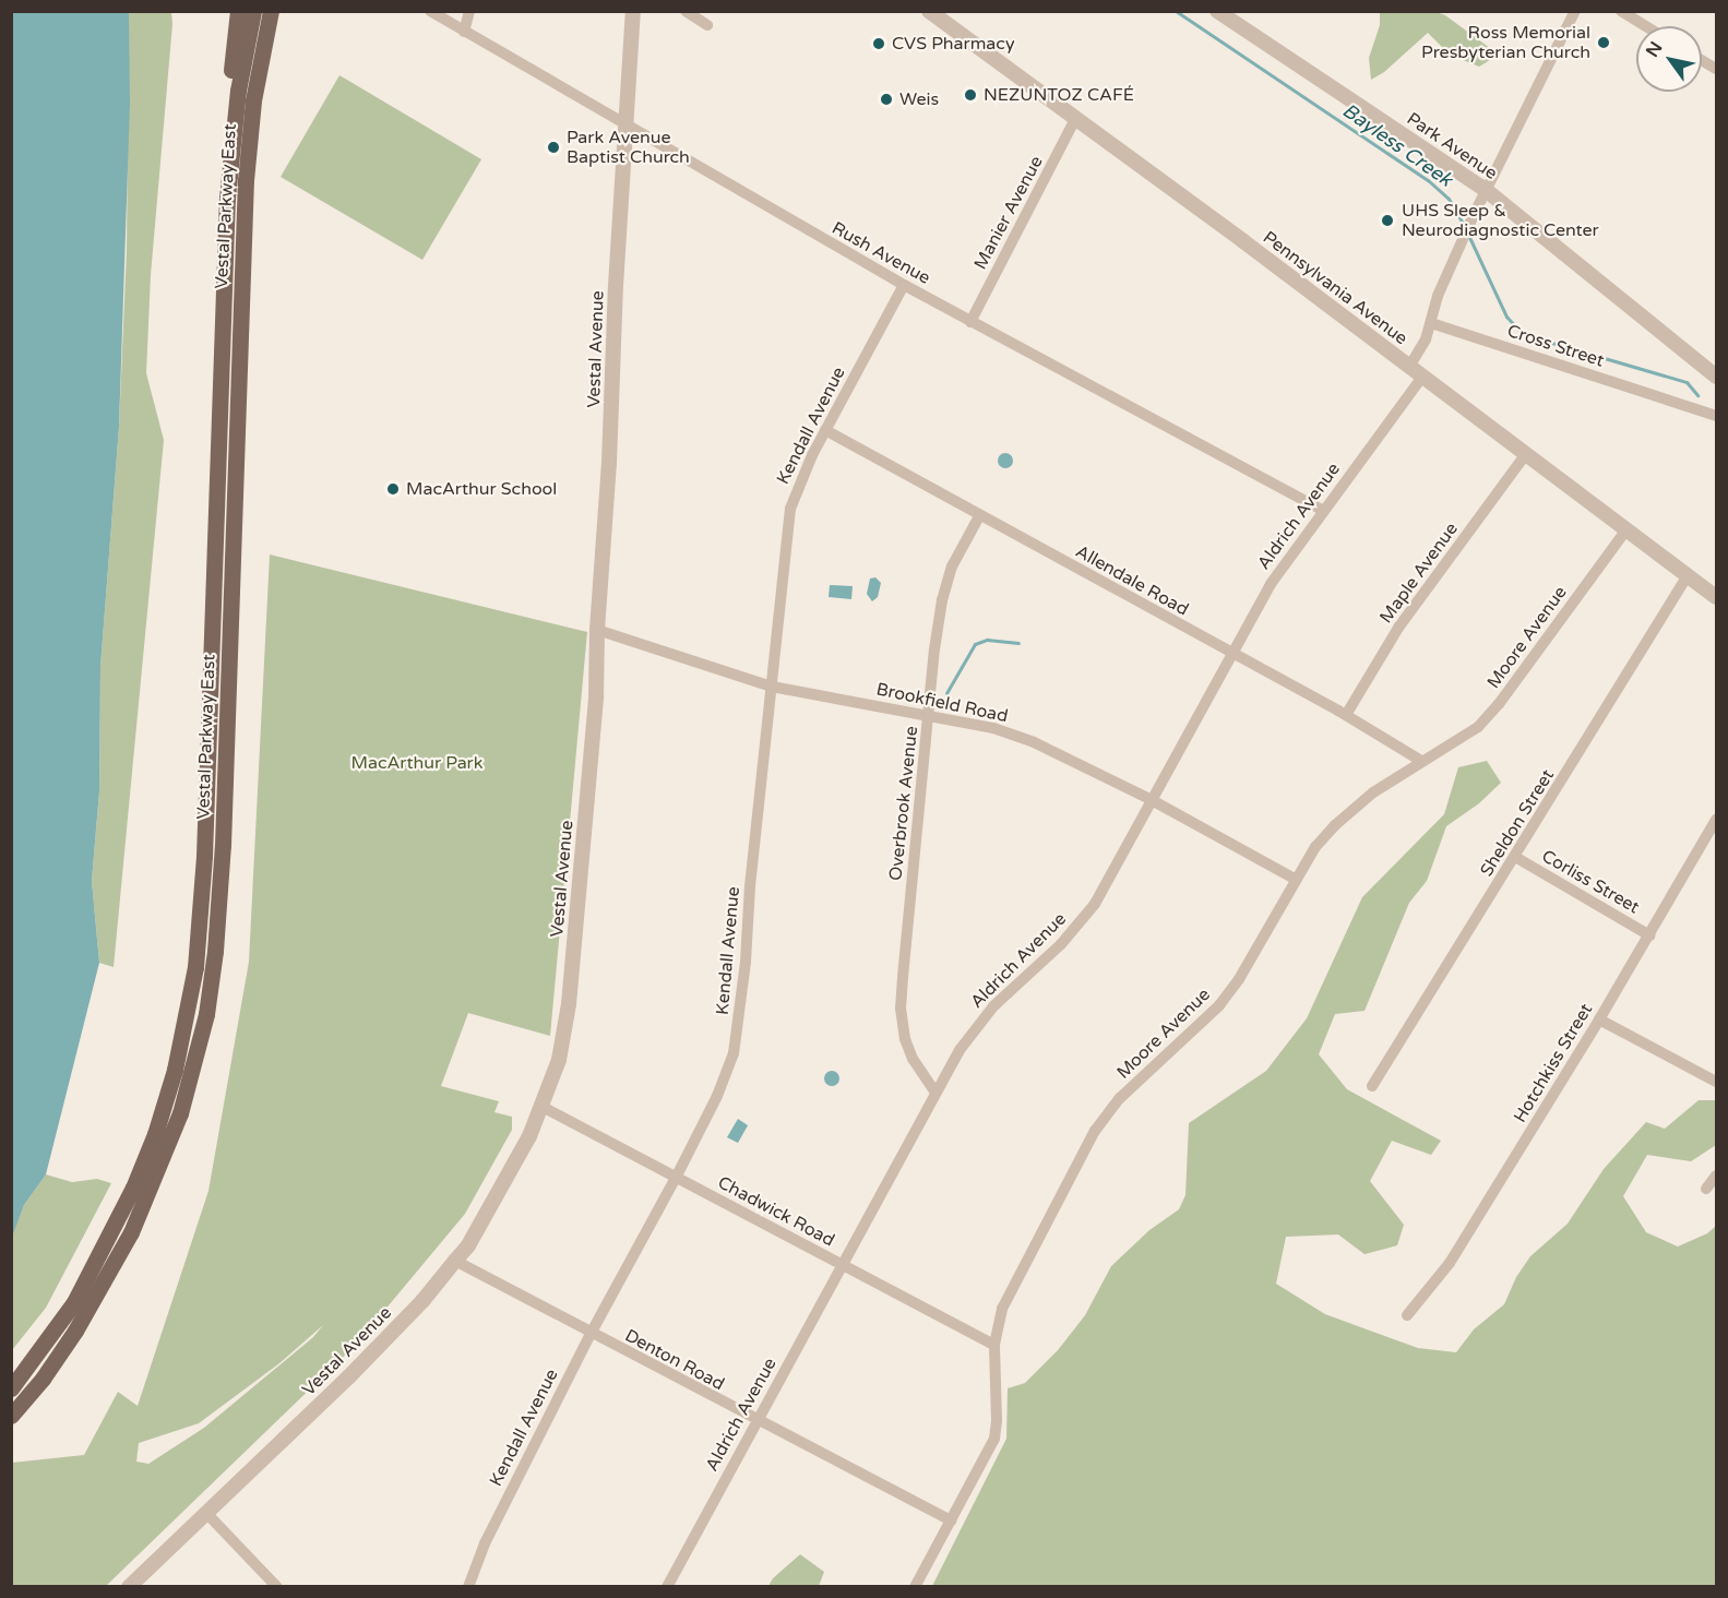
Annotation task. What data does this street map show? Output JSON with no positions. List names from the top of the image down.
{
  "streets": {
    "main road": ["Vestal Parkway East"],
    "street": [
      "Park Avenue",
      "Manier Avenue",
      "Rush Avenue",
      "Pennsylvania Avenue",
      "Cross Street",
      "Vestal Avenue",
      "Kendall Avenue",
      "Aldrich Avenue",
      "Maple Avenue",
      "Allendale Road",
      "Moore Avenue",
      "Brookfield Road",
      "Overbrook Avenue",
      "Sheldon Street",
      "Corliss Street",
      "Hotchkiss Street",
      "Chadwick Road",
      "Denton Road"
    ]
  },
  "crossings": [
    ["Manier Avenue", "Rush Avenue"],
    ["Manier Avenue", "Pennsylvania Avenue"],
    ["Rush Avenue", "Vestal Avenue"],
    ["Rush Avenue", "Kendall Avenue"],
    ["Rush Avenue", "Aldrich Avenue"],
    ["Pennsylvania Avenue", "Aldrich Avenue"],
    ["Pennsylvania Avenue", "Maple Avenue"],
    ["Pennsylvania Avenue", "Moore Avenue"],
    ["Pennsylvania Avenue", "Sheldon Street"],
    ["Vestal Avenue", "Brookfield Road"],
    ["Vestal Avenue", "Chadwick Road"],
    ["Vestal Avenue", "Denton Road"],
    ["Kendall Avenue", "Allendale Road"],
    ["Kendall Avenue", "Brookfield Road"],
    ["Kendall Avenue", "Chadwick Road"],
    ["Kendall Avenue", "Denton Road"],
    ["Aldrich Avenue", "Allendale Road"],
    ["Aldrich Avenue", "Brookfield Road"],
    ["Aldrich Avenue", "Overbrook Avenue"],
    ["Aldrich Avenue", "Chadwick Road"],
    ["Aldrich Avenue", "Denton Road"],
    ["Maple Avenue", "Allendale Road"],
    ["Allendale Road", "Moore Avenue"],
    ["Allendale Road", "Overbrook Avenue"],
    ["Moore Avenue", "Brookfield Road"],
    ["Moore Avenue", "Chadwick Road"],
    ["Moore Avenue", "Denton Road"],
    ["Brookfield Road", "Overbrook Avenue"],
    ["Sheldon Street", "Corliss Street"],
    ["Corliss Street", "Hotchkiss Street"]
  ],
  "water": ["Bayless Creek"],
  "parks": ["MacArthur Park"],
  "places": [
    "Ross Memorial Presbyterian Church",
    "CVS Pharmacy",
    "NEZUNTOZ CAFÉ",
    "Weis",
    "Park Avenue Baptist Church",
    "UHS Sleep & Neurodiagnostic Center",
    "MacArthur School"
  ],
  "north": "top left"
}
